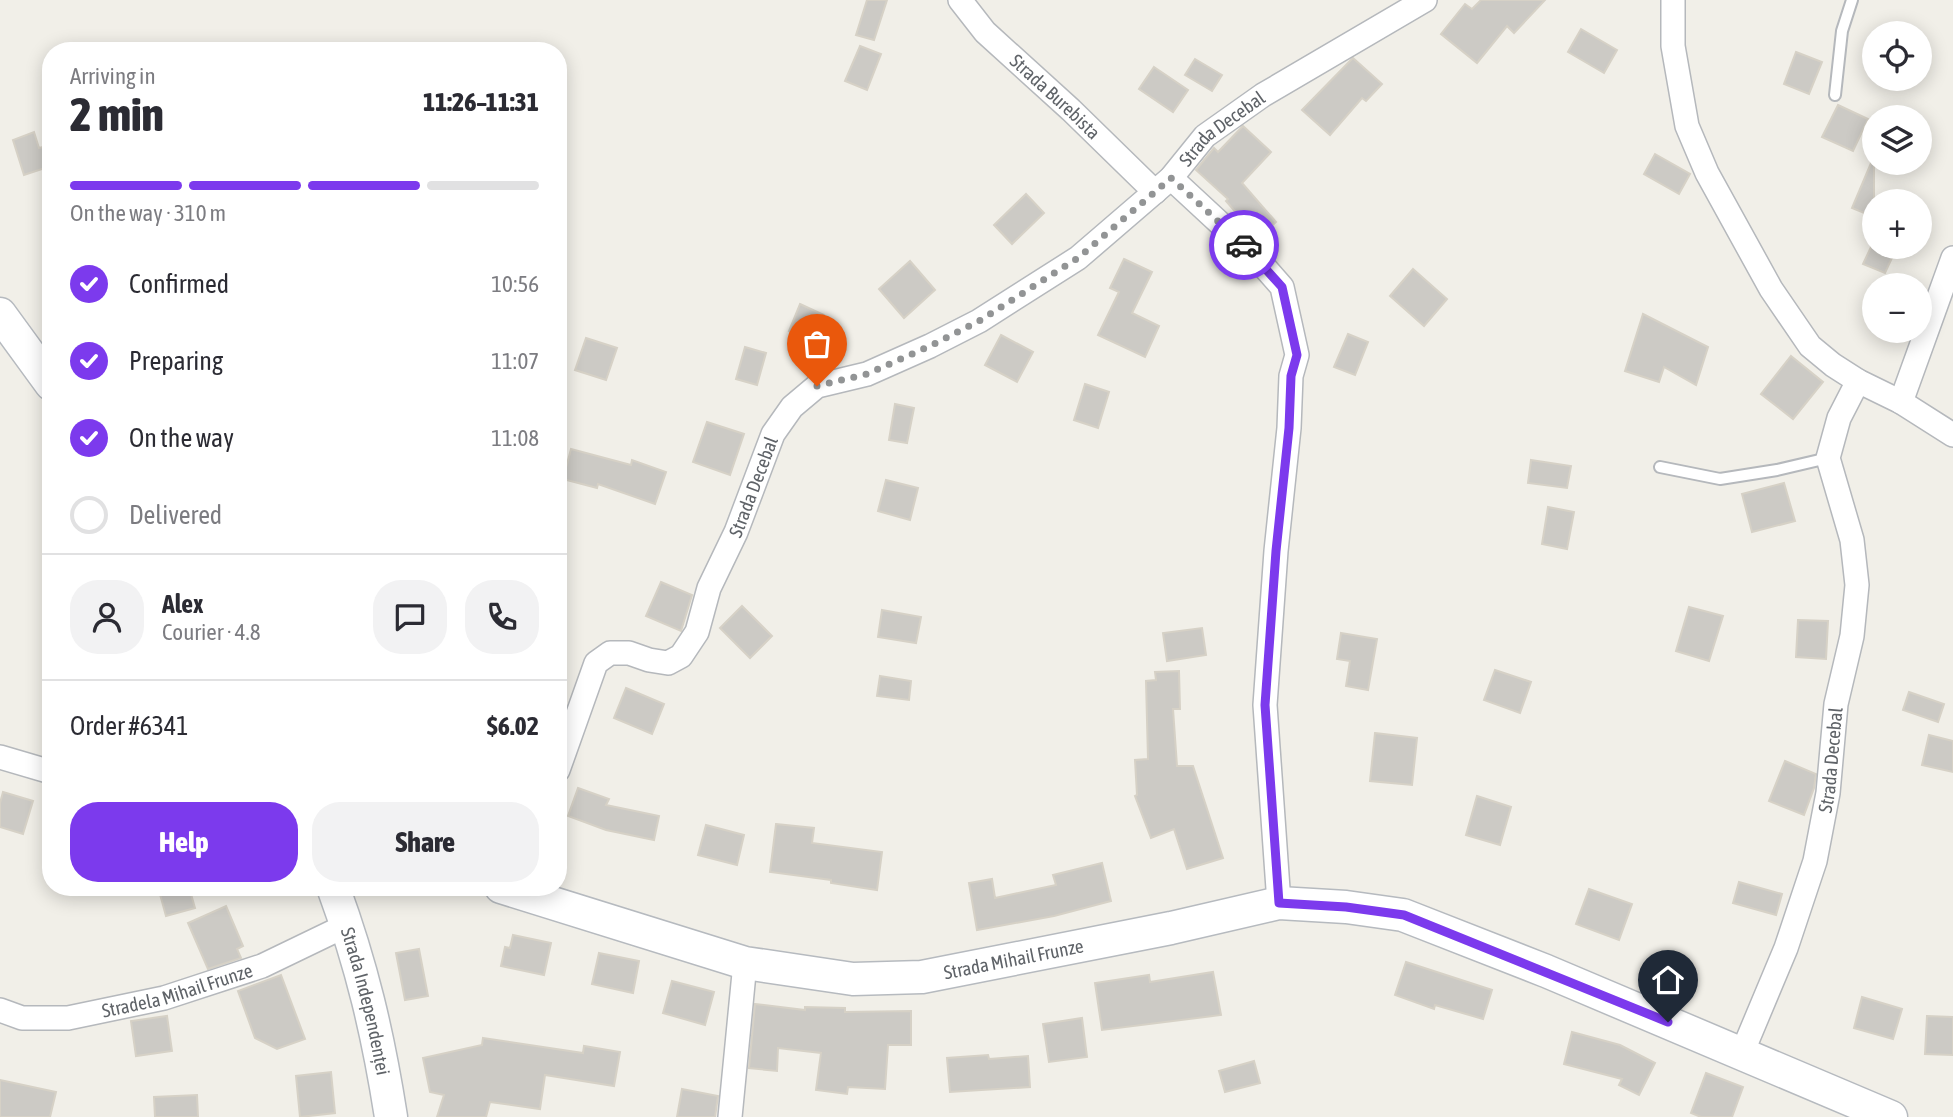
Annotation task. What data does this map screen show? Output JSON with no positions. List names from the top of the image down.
{
  "streets": {
    "street": [
      "Strada Burebista",
      "Strada Decebal",
      "Strada Mihail Frunze",
      "Stradela Mihail Frunze",
      "Strada Independenței"
    ]
  },
  "crossings": [
    ["Strada Burebista", "Strada Decebal"],
    ["Strada Burebista", "Strada Mihail Frunze"],
    ["Strada Decebal", "Strada Mihail Frunze"],
    ["Stradela Mihail Frunze", "Strada Independenței"]
  ],
  "page": {
    "map_buttons": ["+", "−"],
    "heading": ["2 min", "Arriving in", "11:26–11:31"],
    "panel": [
      "Alex",
      "Courier · 4.8",
      "Order #6341",
      "$6.02"
    ],
    "bar": "On the way · 310 m",
    "list": [
      ["Confirmed", "10:56"],
      ["Preparing", "11:07"],
      ["On the way", "11:08"],
      "Delivered"
    ],
    "buttons": ["Help", "Share"]
  }
}
